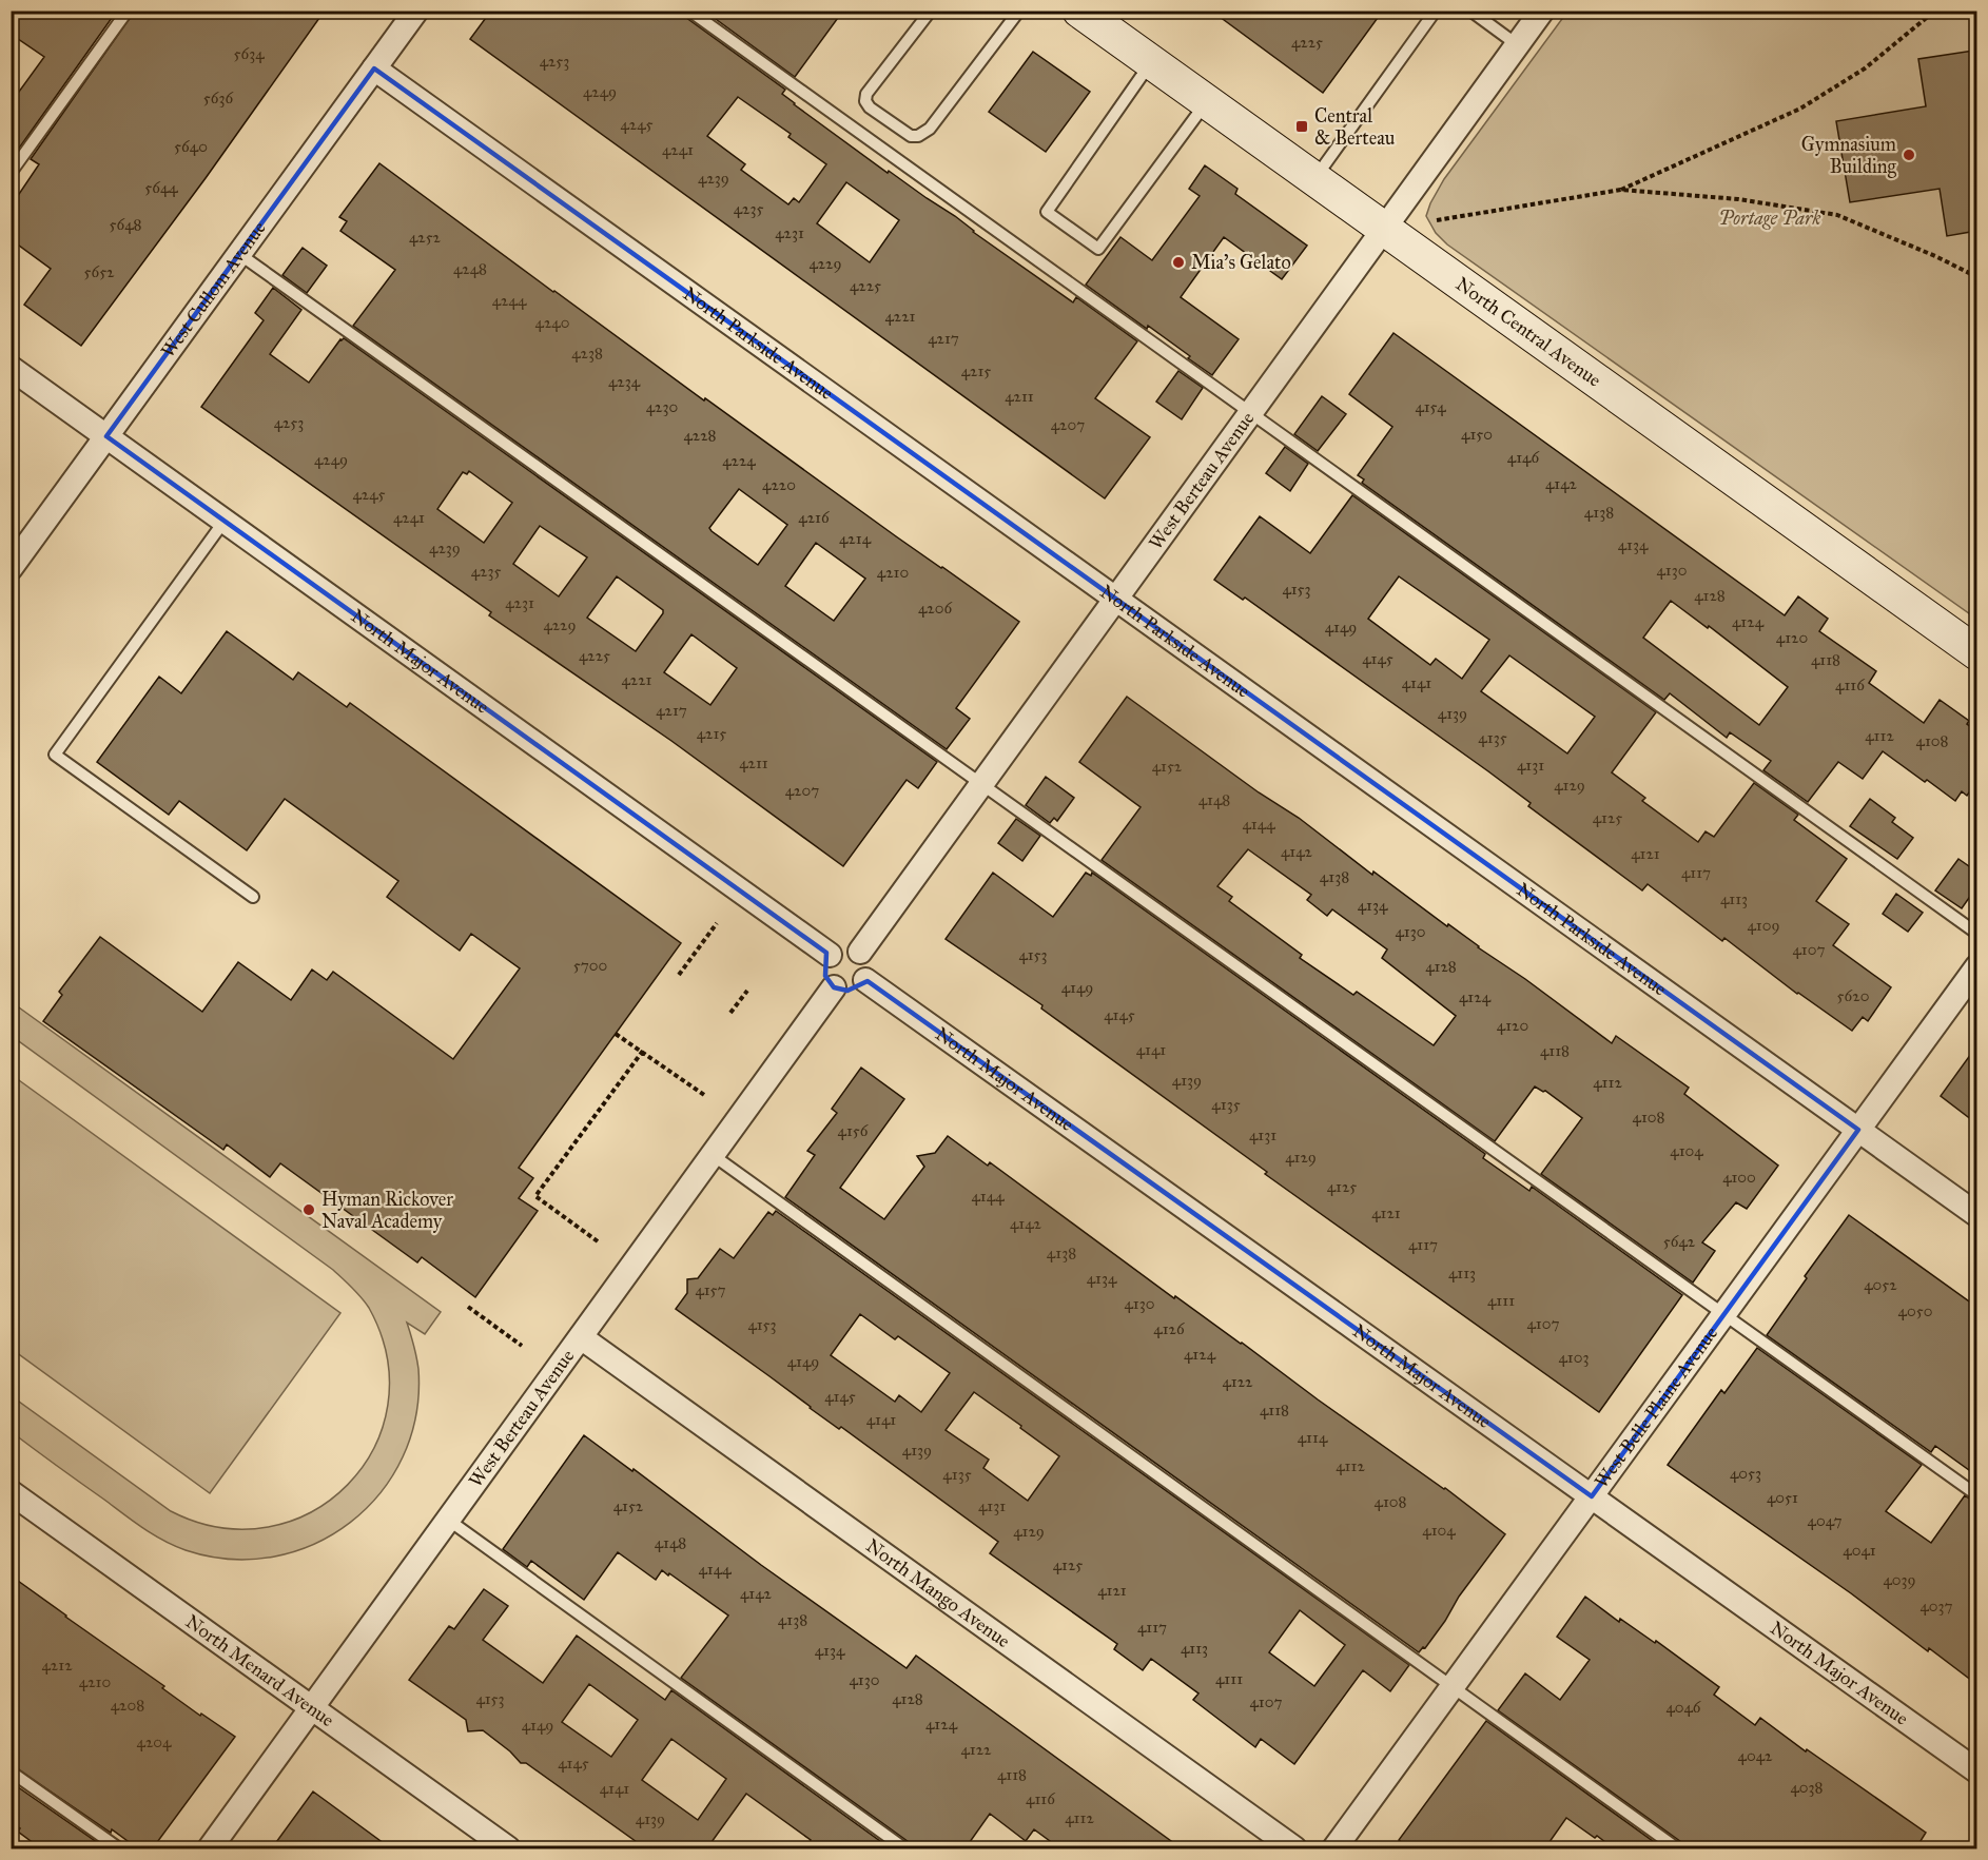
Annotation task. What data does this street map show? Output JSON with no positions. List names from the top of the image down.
{
  "streets": {
    "main road": ["North Central Avenue"],
    "street": [
      "West Cullom Avenue",
      "North Parkside Avenue",
      "West Berteau Avenue",
      "North Major Avenue",
      "West Belle Plaine Avenue",
      "North Mango Avenue",
      "North Menard Avenue"
    ]
  },
  "crossings": [
    ["West Cullom Avenue", "North Parkside Avenue"],
    ["West Cullom Avenue", "North Major Avenue"],
    ["North Central Avenue", "West Berteau Avenue"],
    ["North Parkside Avenue", "West Berteau Avenue"],
    ["North Parkside Avenue", "West Belle Plaine Avenue"],
    ["West Berteau Avenue", "North Major Avenue"],
    ["West Berteau Avenue", "North Mango Avenue"],
    ["West Berteau Avenue", "North Menard Avenue"],
    ["North Major Avenue", "West Belle Plaine Avenue"]
  ],
  "parks": ["Portage Park"],
  "places": {
    "transit": ["Central & Berteau"],
    "other": ["Gymnasium Building", "Mia's Gelato", "Hyman Rickover Naval Academy"]
  },
  "house_numbers": [
    "4225",
    "5634",
    "4253",
    "4249",
    "5636",
    "4245",
    "5640",
    "4241",
    "4239",
    "5644",
    "4235",
    "5648",
    "4231",
    "4252",
    "4229",
    "4248",
    "5652",
    "4225",
    "4244",
    "4221",
    "4240",
    "4217",
    "4238",
    "4215",
    "4234",
    "4211",
    "4230",
    "4154",
    "4253",
    "4207",
    "4150",
    "4228",
    "4146",
    "4249",
    "4224",
    "4142",
    "4220",
    "4245",
    "4138",
    "4241",
    "4216",
    "4214",
    "4134",
    "4239",
    "4130",
    "4235",
    "4210",
    "4153",
    "4128",
    "4231",
    "4206",
    "4124",
    "4229",
    "4149",
    "4120",
    "4225",
    "4145",
    "4118",
    "4221",
    "4141",
    "4116",
    "4217",
    "4139",
    "4215",
    "4112",
    "4135",
    "4108",
    "4211",
    "4131",
    "4152",
    "4129",
    "4207",
    "4148",
    "4125",
    "4144",
    "4142",
    "4121",
    "4117",
    "4138",
    "4113",
    "4134",
    "4109",
    "4130",
    "4107",
    "4153",
    "5700",
    "4128",
    "4149",
    "5620",
    "4124",
    "4145",
    "4120",
    "4141",
    "4118",
    "4139",
    "4112",
    "4135",
    "4108",
    "4156",
    "4131",
    "4104",
    "4129",
    "4100",
    "4125",
    "4144",
    "4121",
    "4142",
    "5642",
    "4117",
    "4138",
    "4113",
    "4134",
    "4052",
    "4157",
    "4111",
    "4130",
    "4050",
    "4107",
    "4153",
    "4126",
    "4124",
    "4103",
    "4149",
    "4122",
    "4145",
    "4118",
    "4141",
    "4114",
    "4139",
    "4112",
    "4053",
    "4135",
    "4051",
    "4108",
    "4152",
    "4131",
    "4047",
    "4104",
    "4129",
    "4148",
    "4041",
    "4125",
    "4144",
    "4039",
    "4121",
    "4142",
    "4037",
    "4138",
    "4117",
    "4113",
    "4134",
    "4212",
    "4111",
    "4130",
    "4210",
    "4153",
    "4128",
    "4107",
    "4208",
    "4046",
    "4124",
    "4149",
    "4204",
    "4122",
    "4042",
    "4145",
    "4118",
    "4038",
    "4141",
    "4116",
    "4112",
    "4139"
  ]
}
